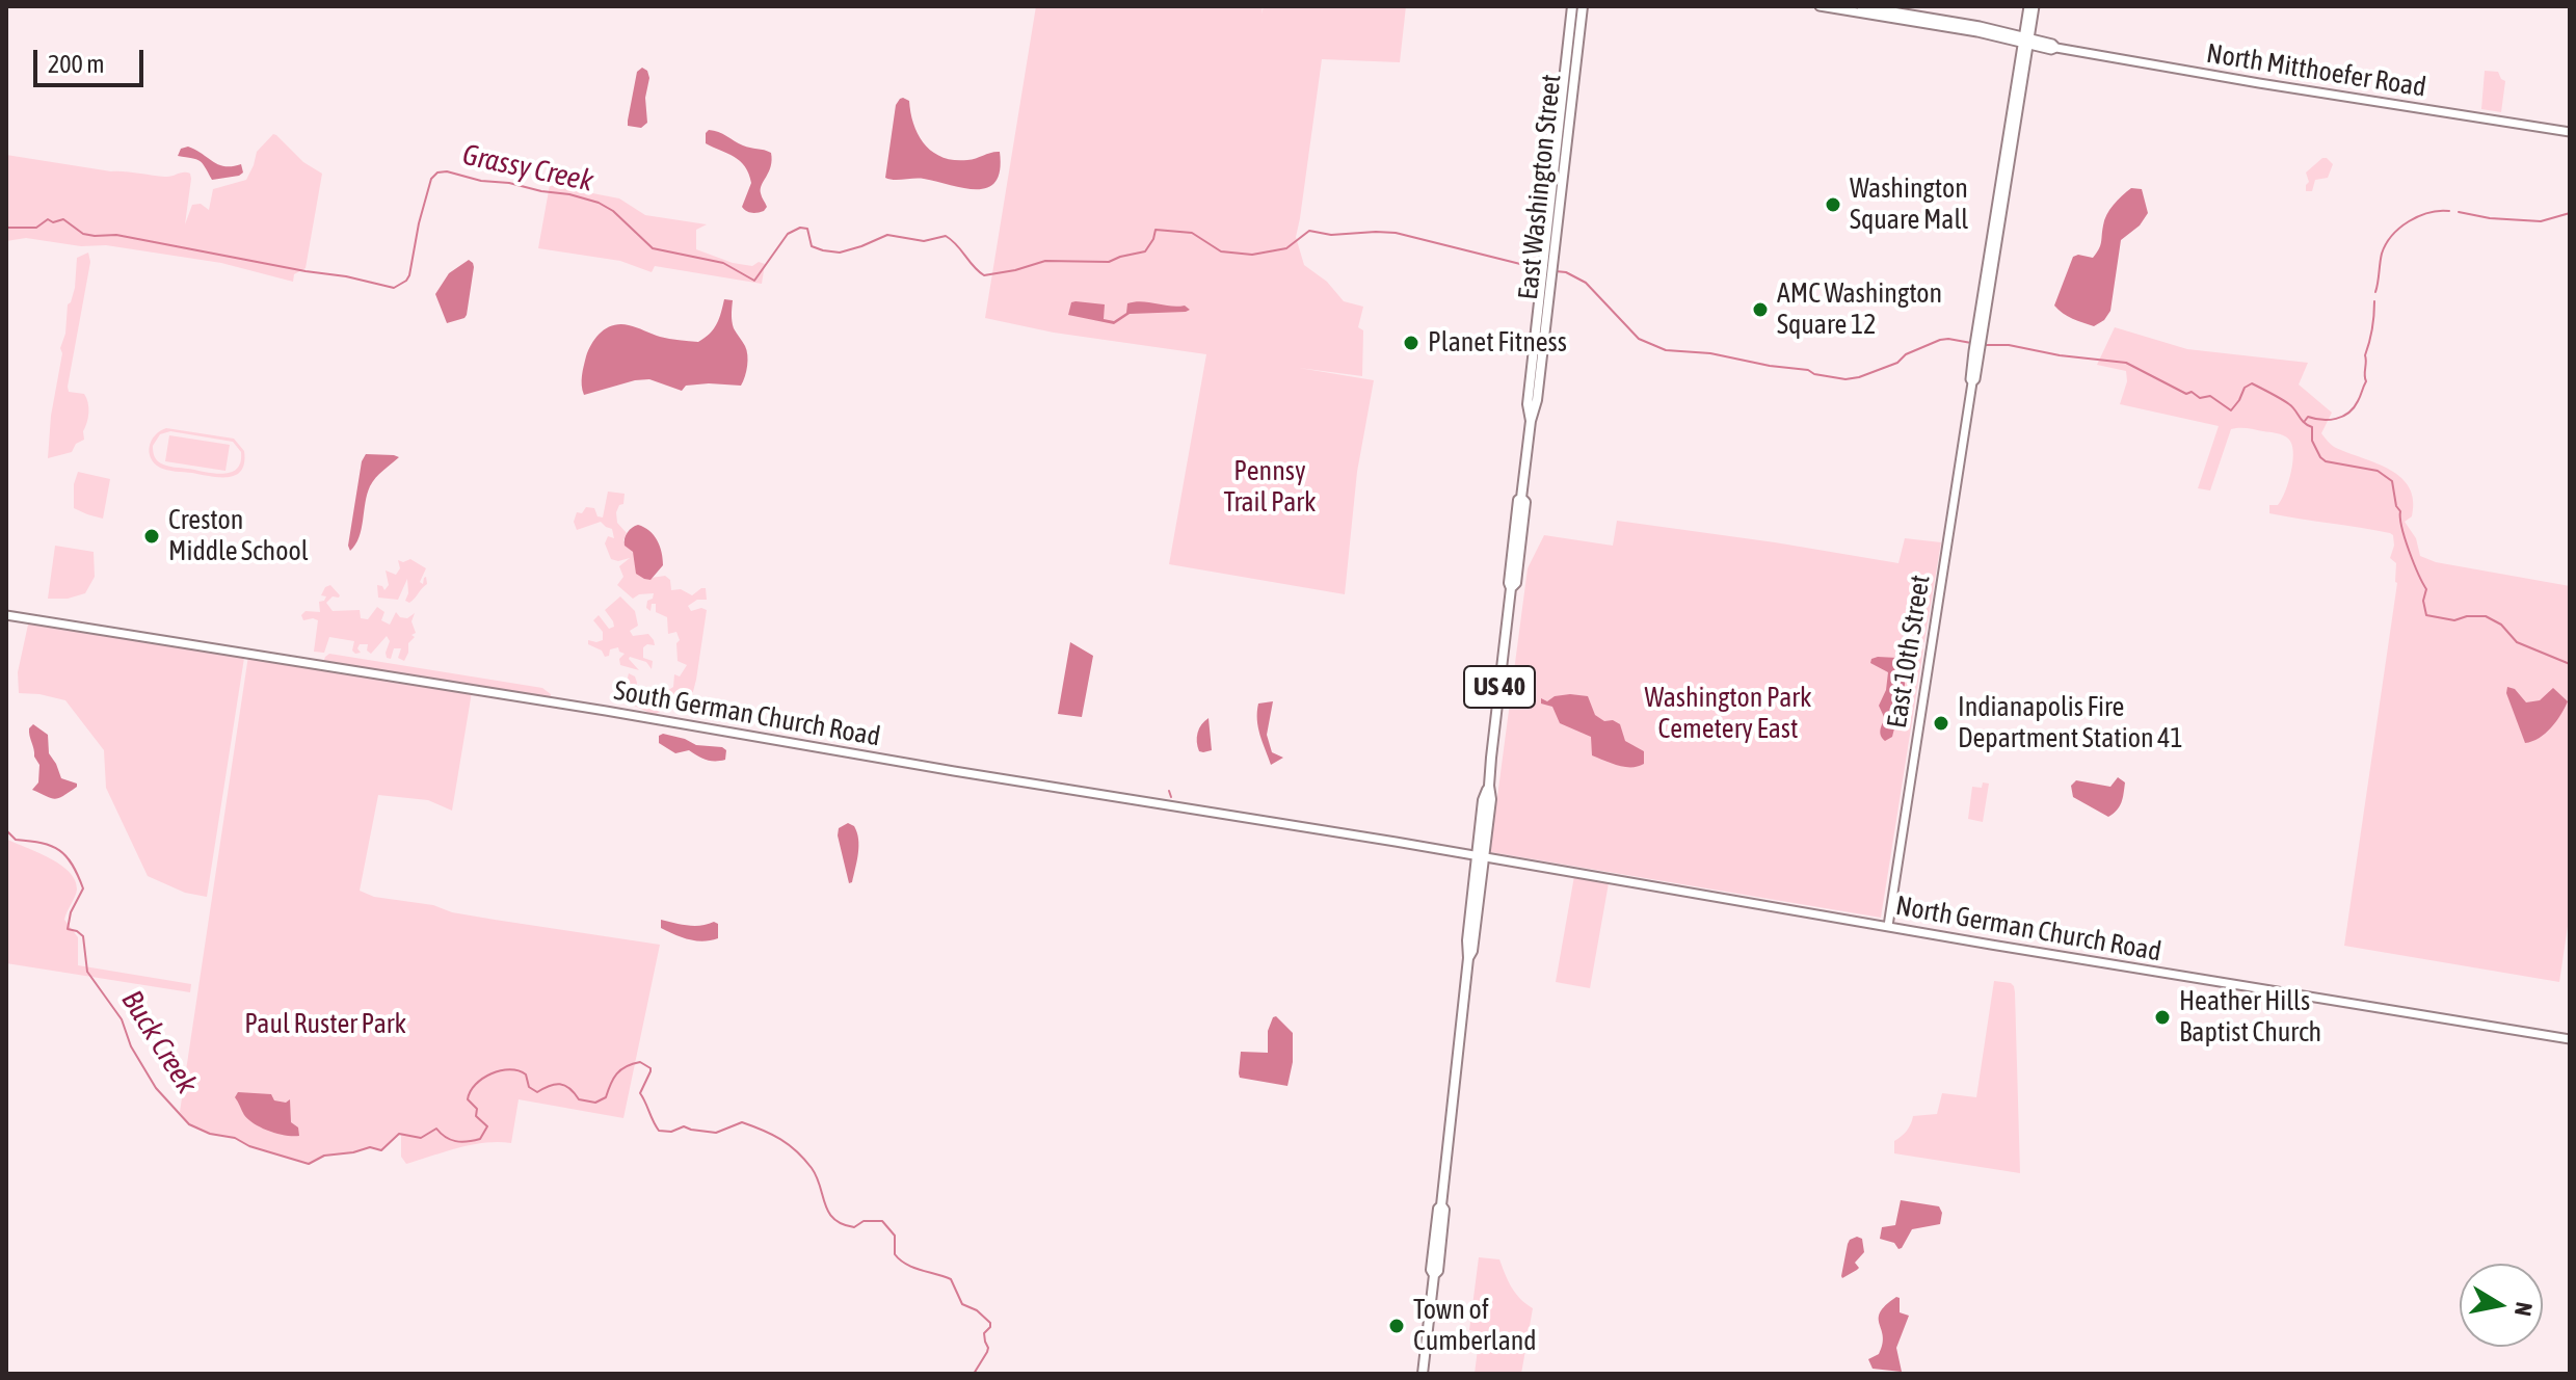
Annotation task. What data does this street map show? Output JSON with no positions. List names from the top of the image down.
{
  "streets": {
    "main road": [
      "North Mitthoefer Road",
      "East Washington Street",
      "East 10th Street",
      "US 40",
      "South German Church Road",
      "North German Church Road"
    ]
  },
  "crossings": [
    ["North Mitthoefer Road", "East 10th Street"],
    ["East Washington Street", "South German Church Road"],
    ["East Washington Street", "North German Church Road"],
    ["East 10th Street", "North German Church Road"],
    ["South German Church Road", "North German Church Road"]
  ],
  "water": ["Grassy Creek", "Buck Creek"],
  "parks": ["Pennsy Trail Park", "Washington Park Cemetery East", "Paul Ruster Park"],
  "places": [
    "Washington Square Mall",
    "AMC Washington Square 12",
    "Planet Fitness",
    "Creston Middle School",
    "Indianapolis Fire Department Station 41",
    "Heather Hills Baptist Church",
    "Town of Cumberland"
  ],
  "scale_bar": "200 m",
  "north": "right"
}
